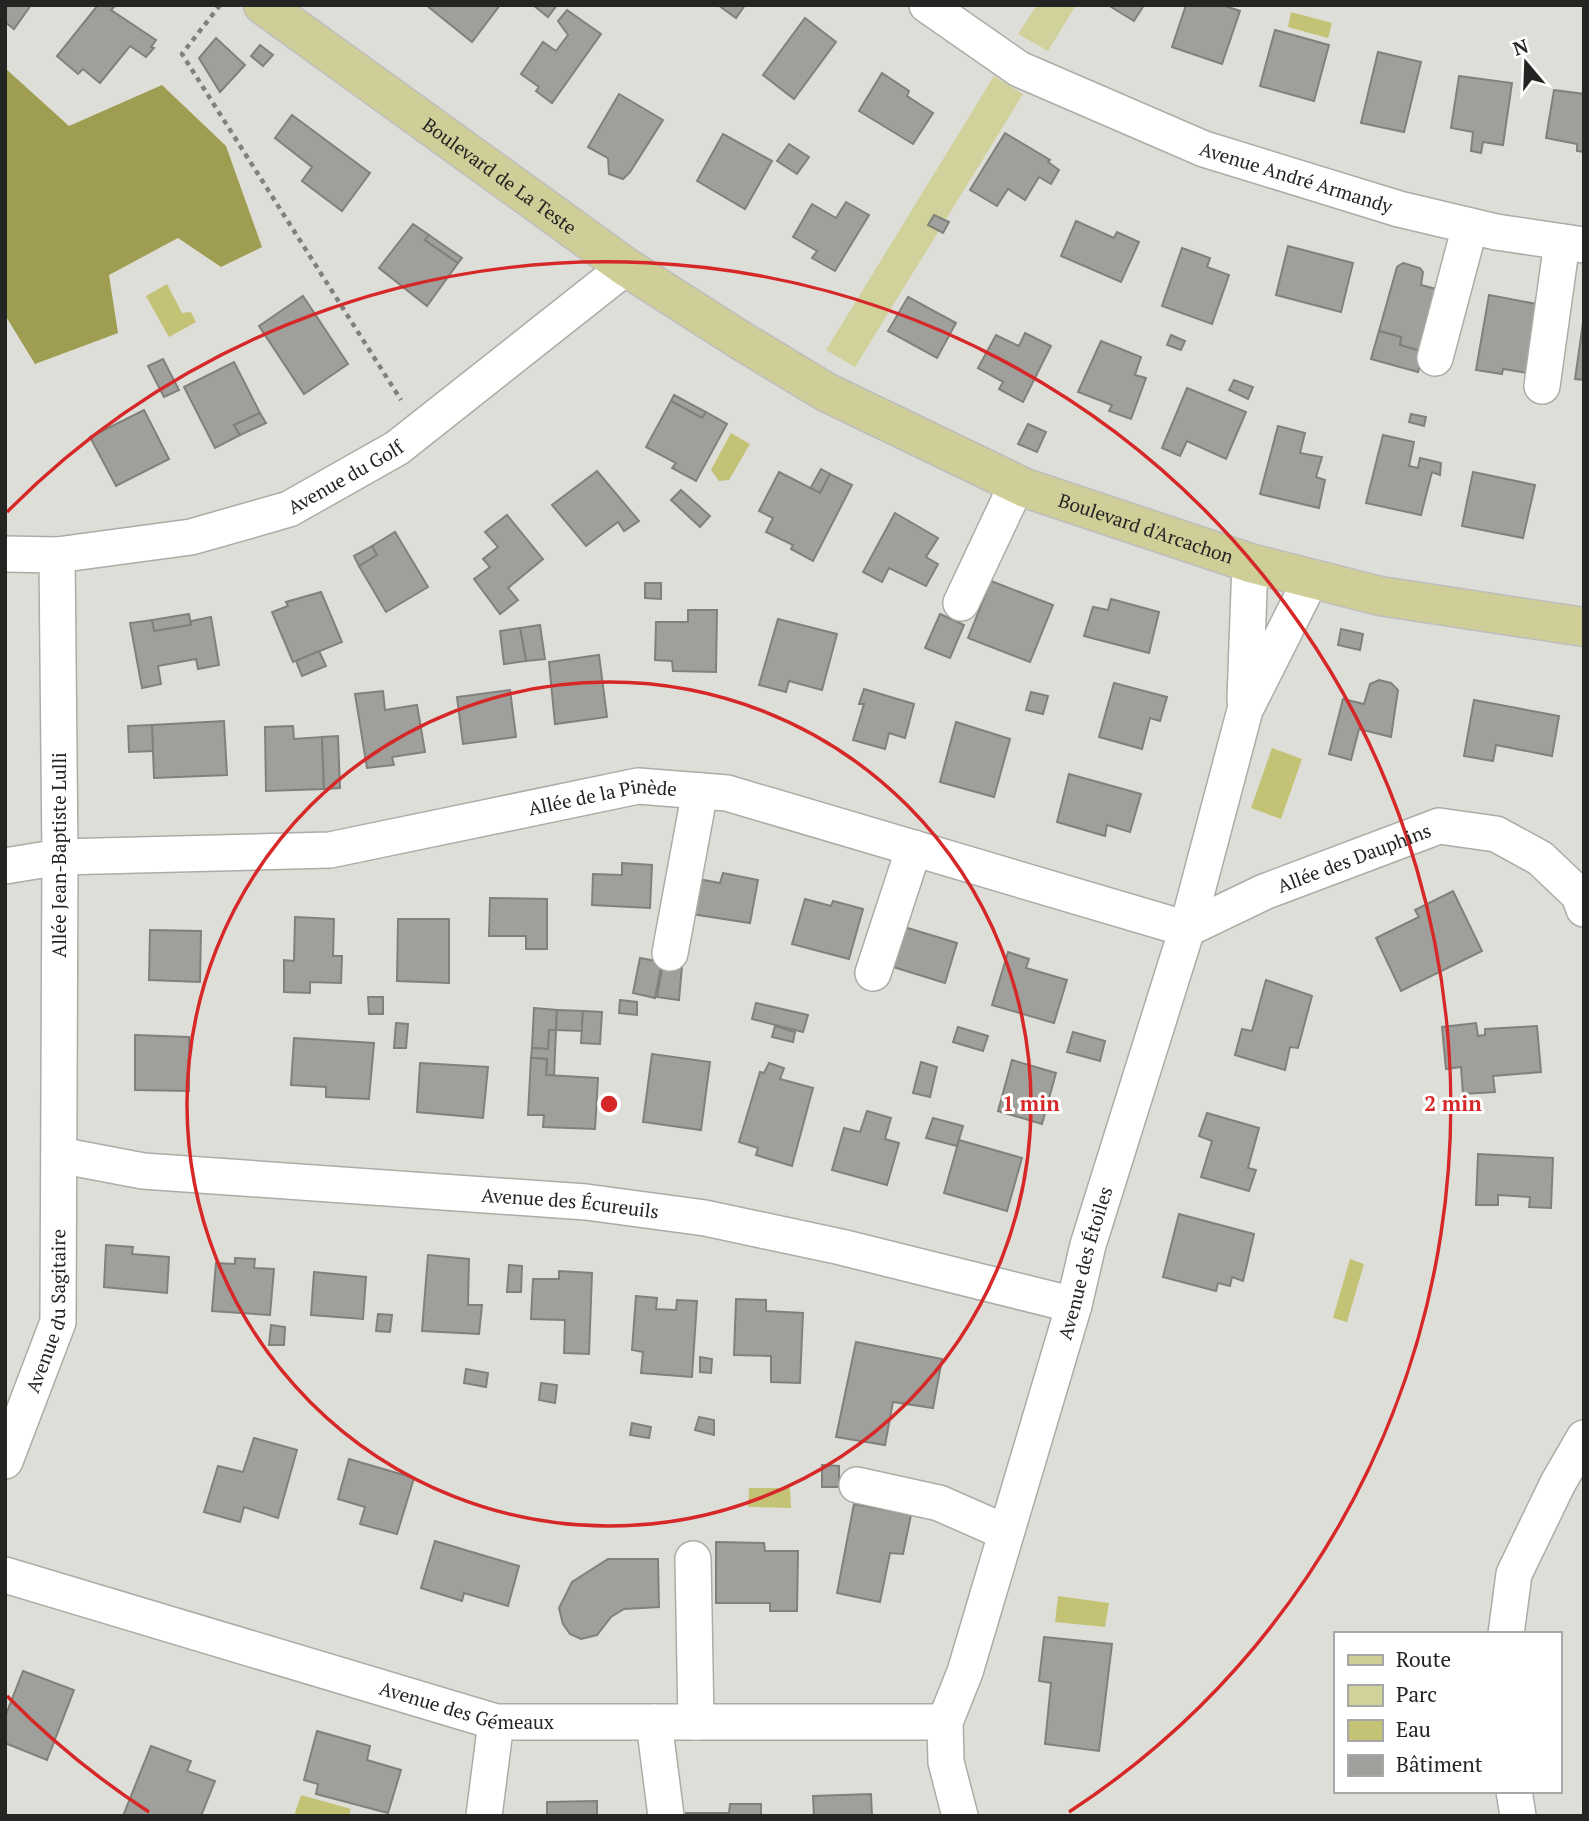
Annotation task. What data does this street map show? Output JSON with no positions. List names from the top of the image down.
{
  "streets": {
    "main road": ["Boulevard de La Teste", "Boulevard d'Arcachon"],
    "street": [
      "Avenue André Armandy",
      "Avenue du Golf",
      "Allée de la Pinède",
      "Allée Jean-Baptiste Lulli",
      "Allée des Dauphins",
      "Avenue des Écureuils",
      "Avenue des Étoiles",
      "Avenue du Sagitaire",
      "Avenue des Gémeaux"
    ]
  },
  "crossings": [
    ["Boulevard de La Teste", "Avenue du Golf"],
    ["Boulevard de La Teste", "Boulevard d'Arcachon"],
    ["Avenue du Golf", "Allée Jean-Baptiste Lulli"],
    ["Boulevard d'Arcachon", "Avenue des Étoiles"],
    ["Allée de la Pinède", "Allée Jean-Baptiste Lulli"],
    ["Allée de la Pinède", "Allée des Dauphins"],
    ["Allée de la Pinède", "Avenue des Étoiles"],
    ["Allée Jean-Baptiste Lulli", "Avenue des Écureuils"],
    ["Allée Jean-Baptiste Lulli", "Avenue du Sagitaire"],
    ["Allée des Dauphins", "Avenue des Étoiles"],
    ["Avenue des Écureuils", "Avenue des Étoiles"],
    ["Avenue des Écureuils", "Avenue du Sagitaire"],
    ["Avenue des Étoiles", "Avenue des Gémeaux"]
  ],
  "legend": [
    "Route",
    "Parc",
    "Eau",
    "Bâtiment"
  ],
  "north": "top",
  "rings": ["1 min", "2 min"]
}
